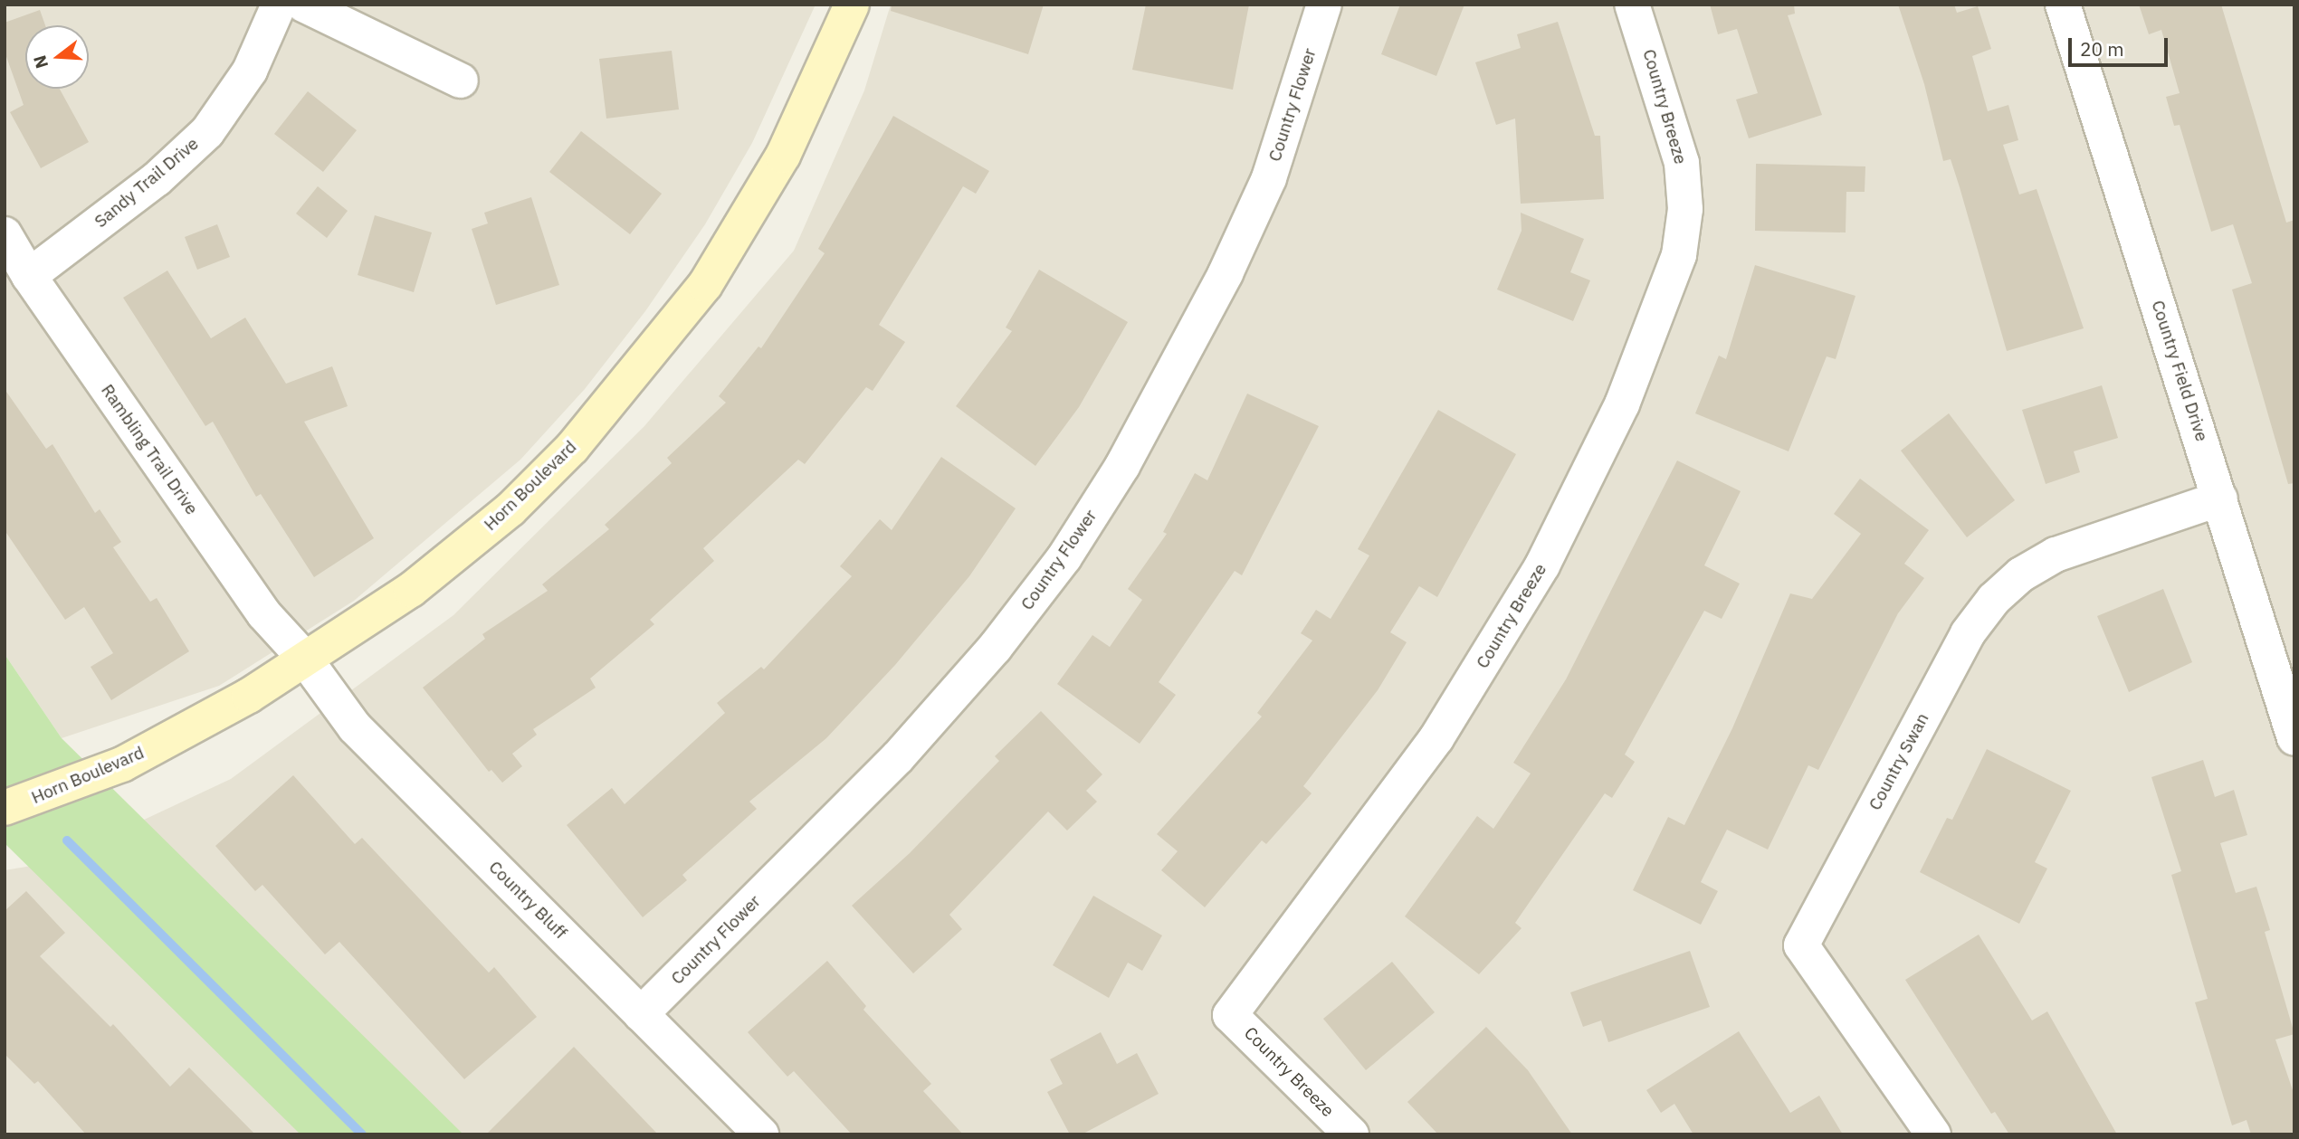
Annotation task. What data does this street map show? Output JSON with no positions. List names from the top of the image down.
{
  "streets": {
    "street": [
      "Country Flower",
      "Country Breeze",
      "Sandy Trail Drive",
      "Country Field Drive",
      "Rambling Trail Drive",
      "Horn Boulevard",
      "Country Swan",
      "Country Bluff"
    ]
  },
  "crossings": [
    ["Country Flower", "Country Bluff"],
    ["Sandy Trail Drive", "Rambling Trail Drive"],
    ["Country Field Drive", "Country Swan"],
    ["Rambling Trail Drive", "Horn Boulevard"],
    ["Rambling Trail Drive", "Country Bluff"],
    ["Horn Boulevard", "Country Bluff"]
  ],
  "scale_bar": "20 m",
  "north": "left"
}
